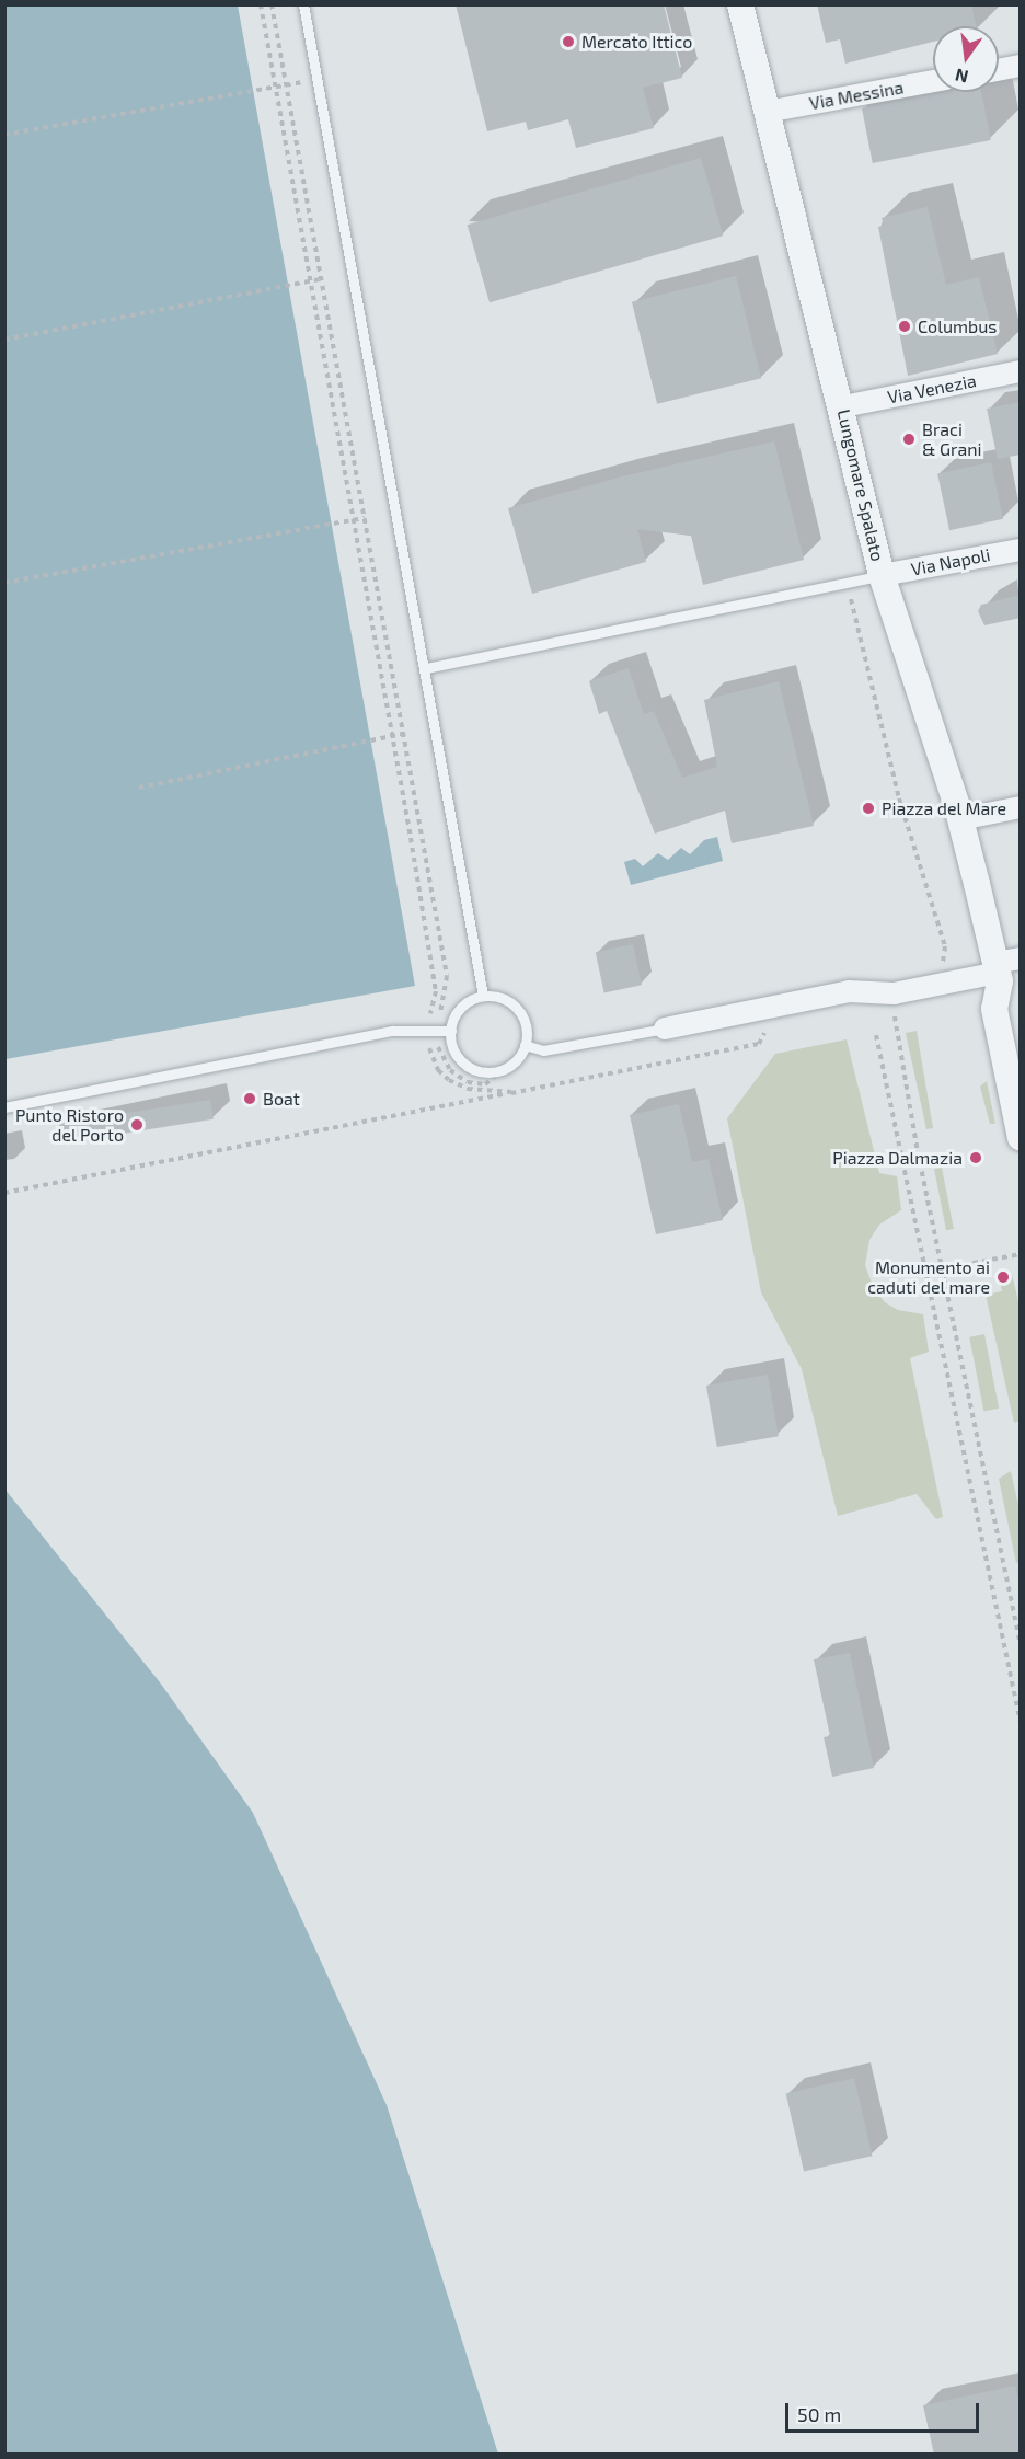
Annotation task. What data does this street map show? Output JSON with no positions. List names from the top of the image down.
{
  "streets": {
    "street": [
      "Via Messina",
      "Via Venezia",
      "Lungomare Spalato",
      "Via Napoli"
    ]
  },
  "crossings": [
    ["Via Messina", "Lungomare Spalato"],
    ["Via Venezia", "Lungomare Spalato"],
    ["Lungomare Spalato", "Via Napoli"]
  ],
  "places": [
    "Mercato Ittico",
    "Columbus",
    "Braci & Grani",
    "Piazza del Mare",
    "Boat",
    "Punto Ristoro del Porto",
    "Piazza Dalmazia",
    "Monumento ai caduti del mare"
  ],
  "scale_bar": "50 m",
  "north": "bottom"
}
